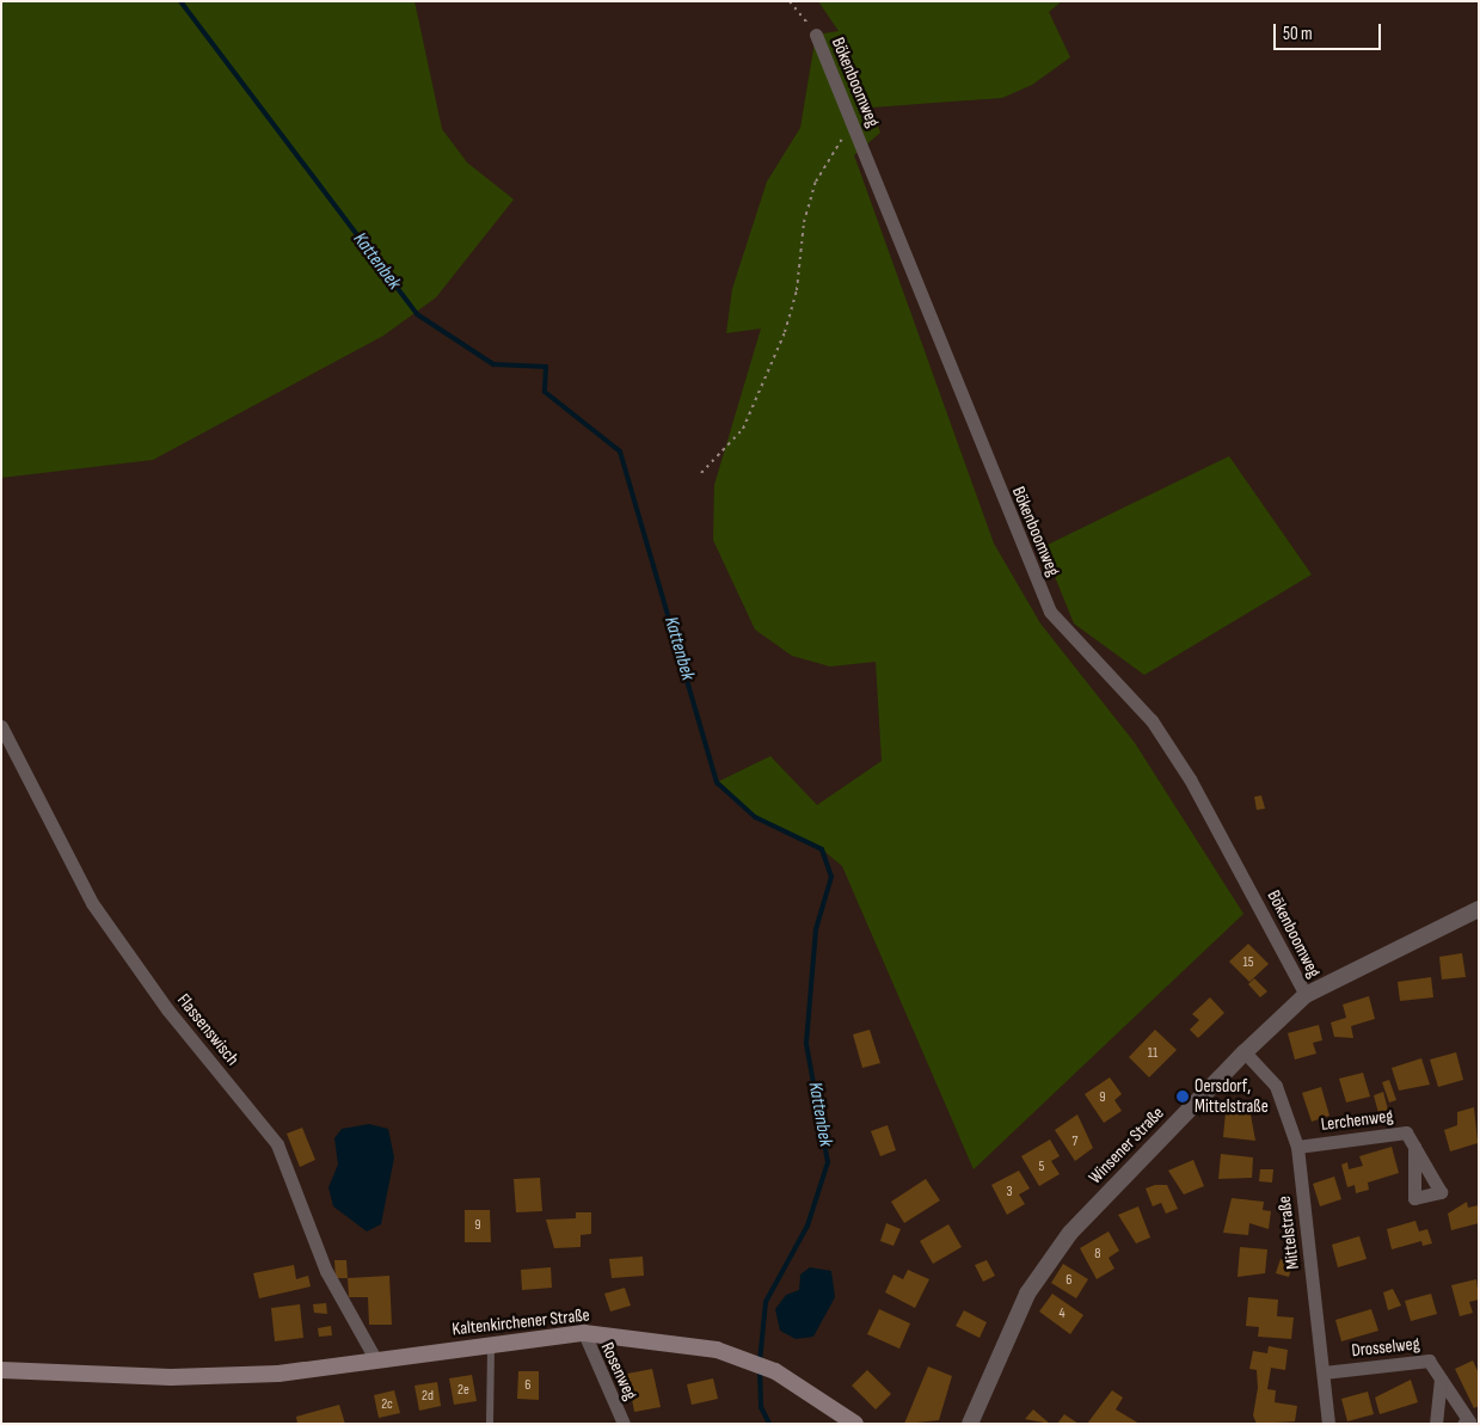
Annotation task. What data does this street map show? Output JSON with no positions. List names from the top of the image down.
{
  "streets": {
    "main road": ["Kaltenkirchener Straße"],
    "street": [
      "Bökenboomweg",
      "Flassenswisch",
      "Lerchenweg",
      "Winsener Straße",
      "Mittelstraße",
      "Drosselweg",
      "Rosenweg"
    ]
  },
  "crossings": [
    ["Bökenboomweg", "Winsener Straße"],
    ["Flassenswisch", "Kaltenkirchener Straße"],
    ["Lerchenweg", "Mittelstraße"],
    ["Winsener Straße", "Mittelstraße"],
    ["Mittelstraße", "Drosselweg"],
    ["Kaltenkirchener Straße", "Rosenweg"]
  ],
  "water": ["Kattenbek"],
  "places": ["Oersdorf, Mittelstraße"],
  "house_numbers": [
    "15",
    "11",
    "9",
    "7",
    "5",
    "3",
    "9",
    "8",
    "6",
    "4",
    "6",
    "2e",
    "2d",
    "2c"
  ],
  "scale_bar": "50 m"
}
